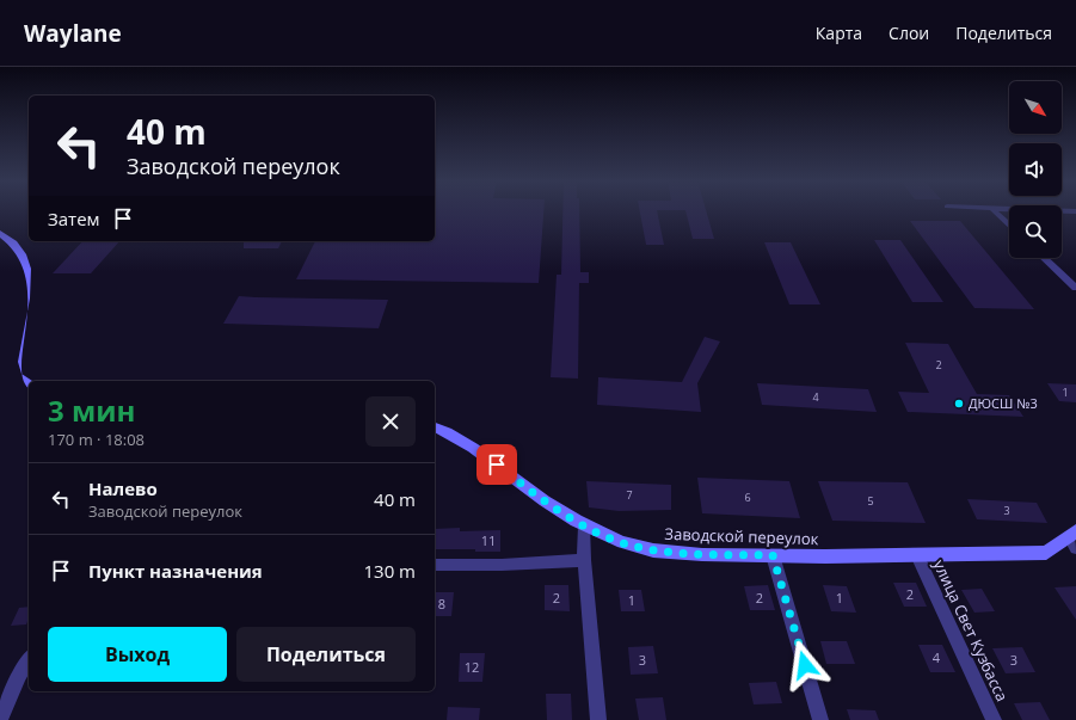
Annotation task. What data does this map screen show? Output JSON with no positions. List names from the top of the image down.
{
  "streets": {
    "main road": ["Заводской переулок"],
    "street": ["улица Свет Кузбасса"]
  },
  "crossings": [
    ["Заводской переулок", "улица Свет Кузбасса"]
  ],
  "places": ["ДЮСШ №3"],
  "house_numbers": [
    "2",
    "1",
    "4",
    "7",
    "6",
    "5",
    "3",
    "11",
    "2",
    "2",
    "2",
    "1",
    "1",
    "8",
    "4",
    "3",
    "3",
    "12"
  ],
  "north": "bottom right",
  "page": {
    "header": "Waylane",
    "nav": ["Карта", "Слои", "Поделиться"],
    "turn": ["40 m", "Заводской переулок"],
    "then": "Затем",
    "heading": ["3 мин", "170 m · 18:08"],
    "list": [
      {
        "name": "Налево",
        "note": "Заводской переулок",
        "value": "40 m"
      },
      {
        "name": "Пункт назначения",
        "value": "130 m"
      }
    ],
    "buttons": ["Выход", "Поделиться"]
  }
}
